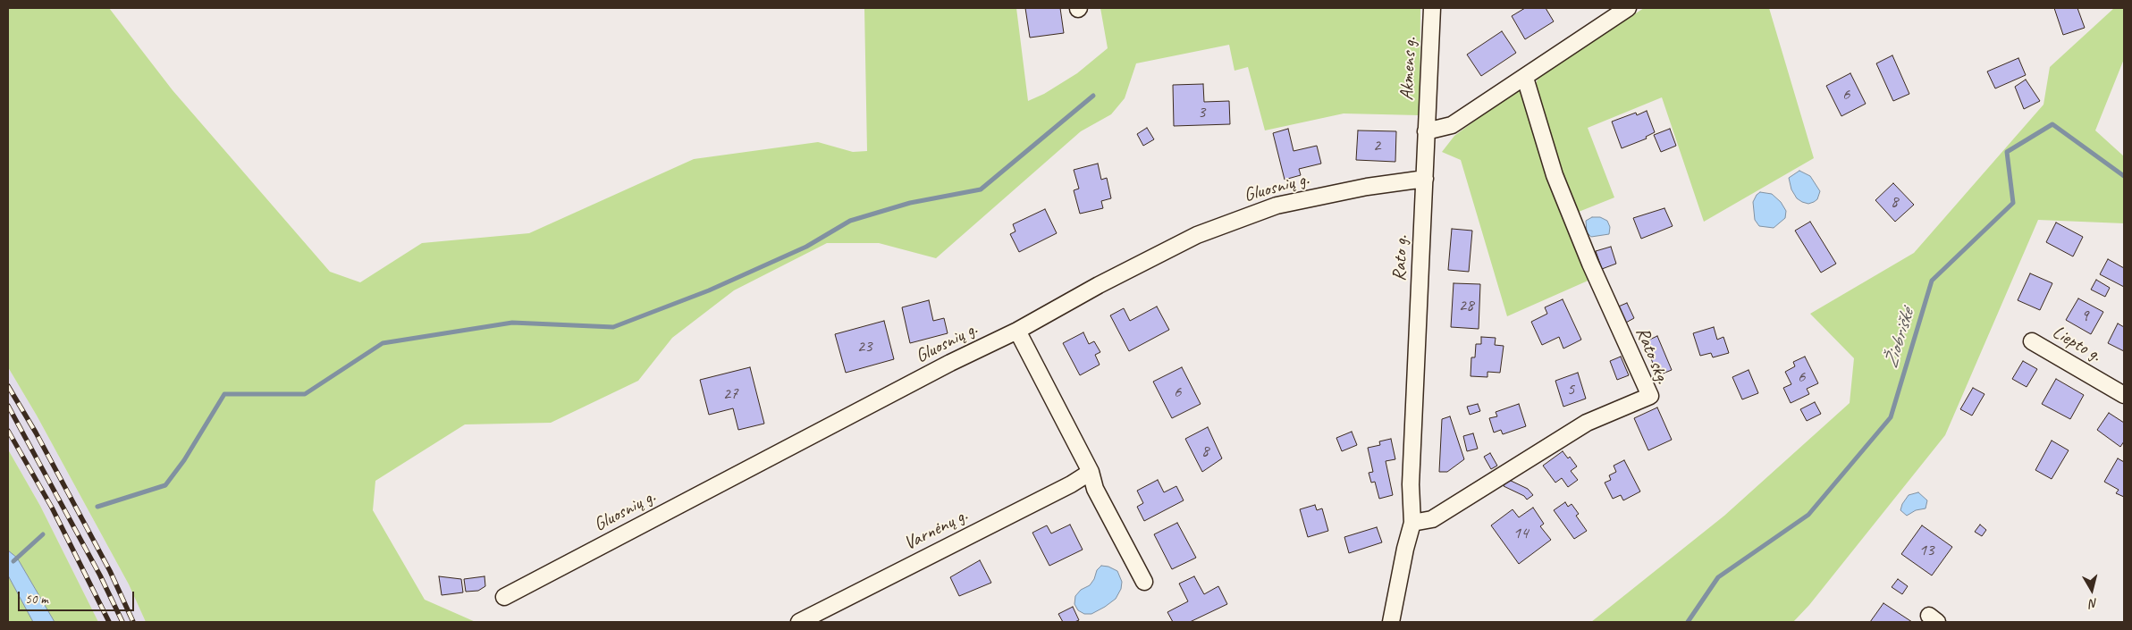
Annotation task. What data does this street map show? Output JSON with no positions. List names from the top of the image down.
{
  "streets": {
    "street": [
      "Akmens g.",
      "Gluosnių g.",
      "Rato g.",
      "Liepto g.",
      "Rato skg.",
      "Varnėnų g."
    ]
  },
  "crossings": [
    ["Akmens g.", "Rato g."],
    ["Gluosnių g.", "Rato g."],
    ["Rato g.", "Rato skg."]
  ],
  "water": ["Žiobriškė"],
  "house_numbers": [
    "6",
    "3",
    "2",
    "8",
    "28",
    "9",
    "23",
    "6",
    "5",
    "6",
    "27",
    "8",
    "14",
    "13"
  ],
  "scale_bar": "50 m",
  "north": "bottom"
}
